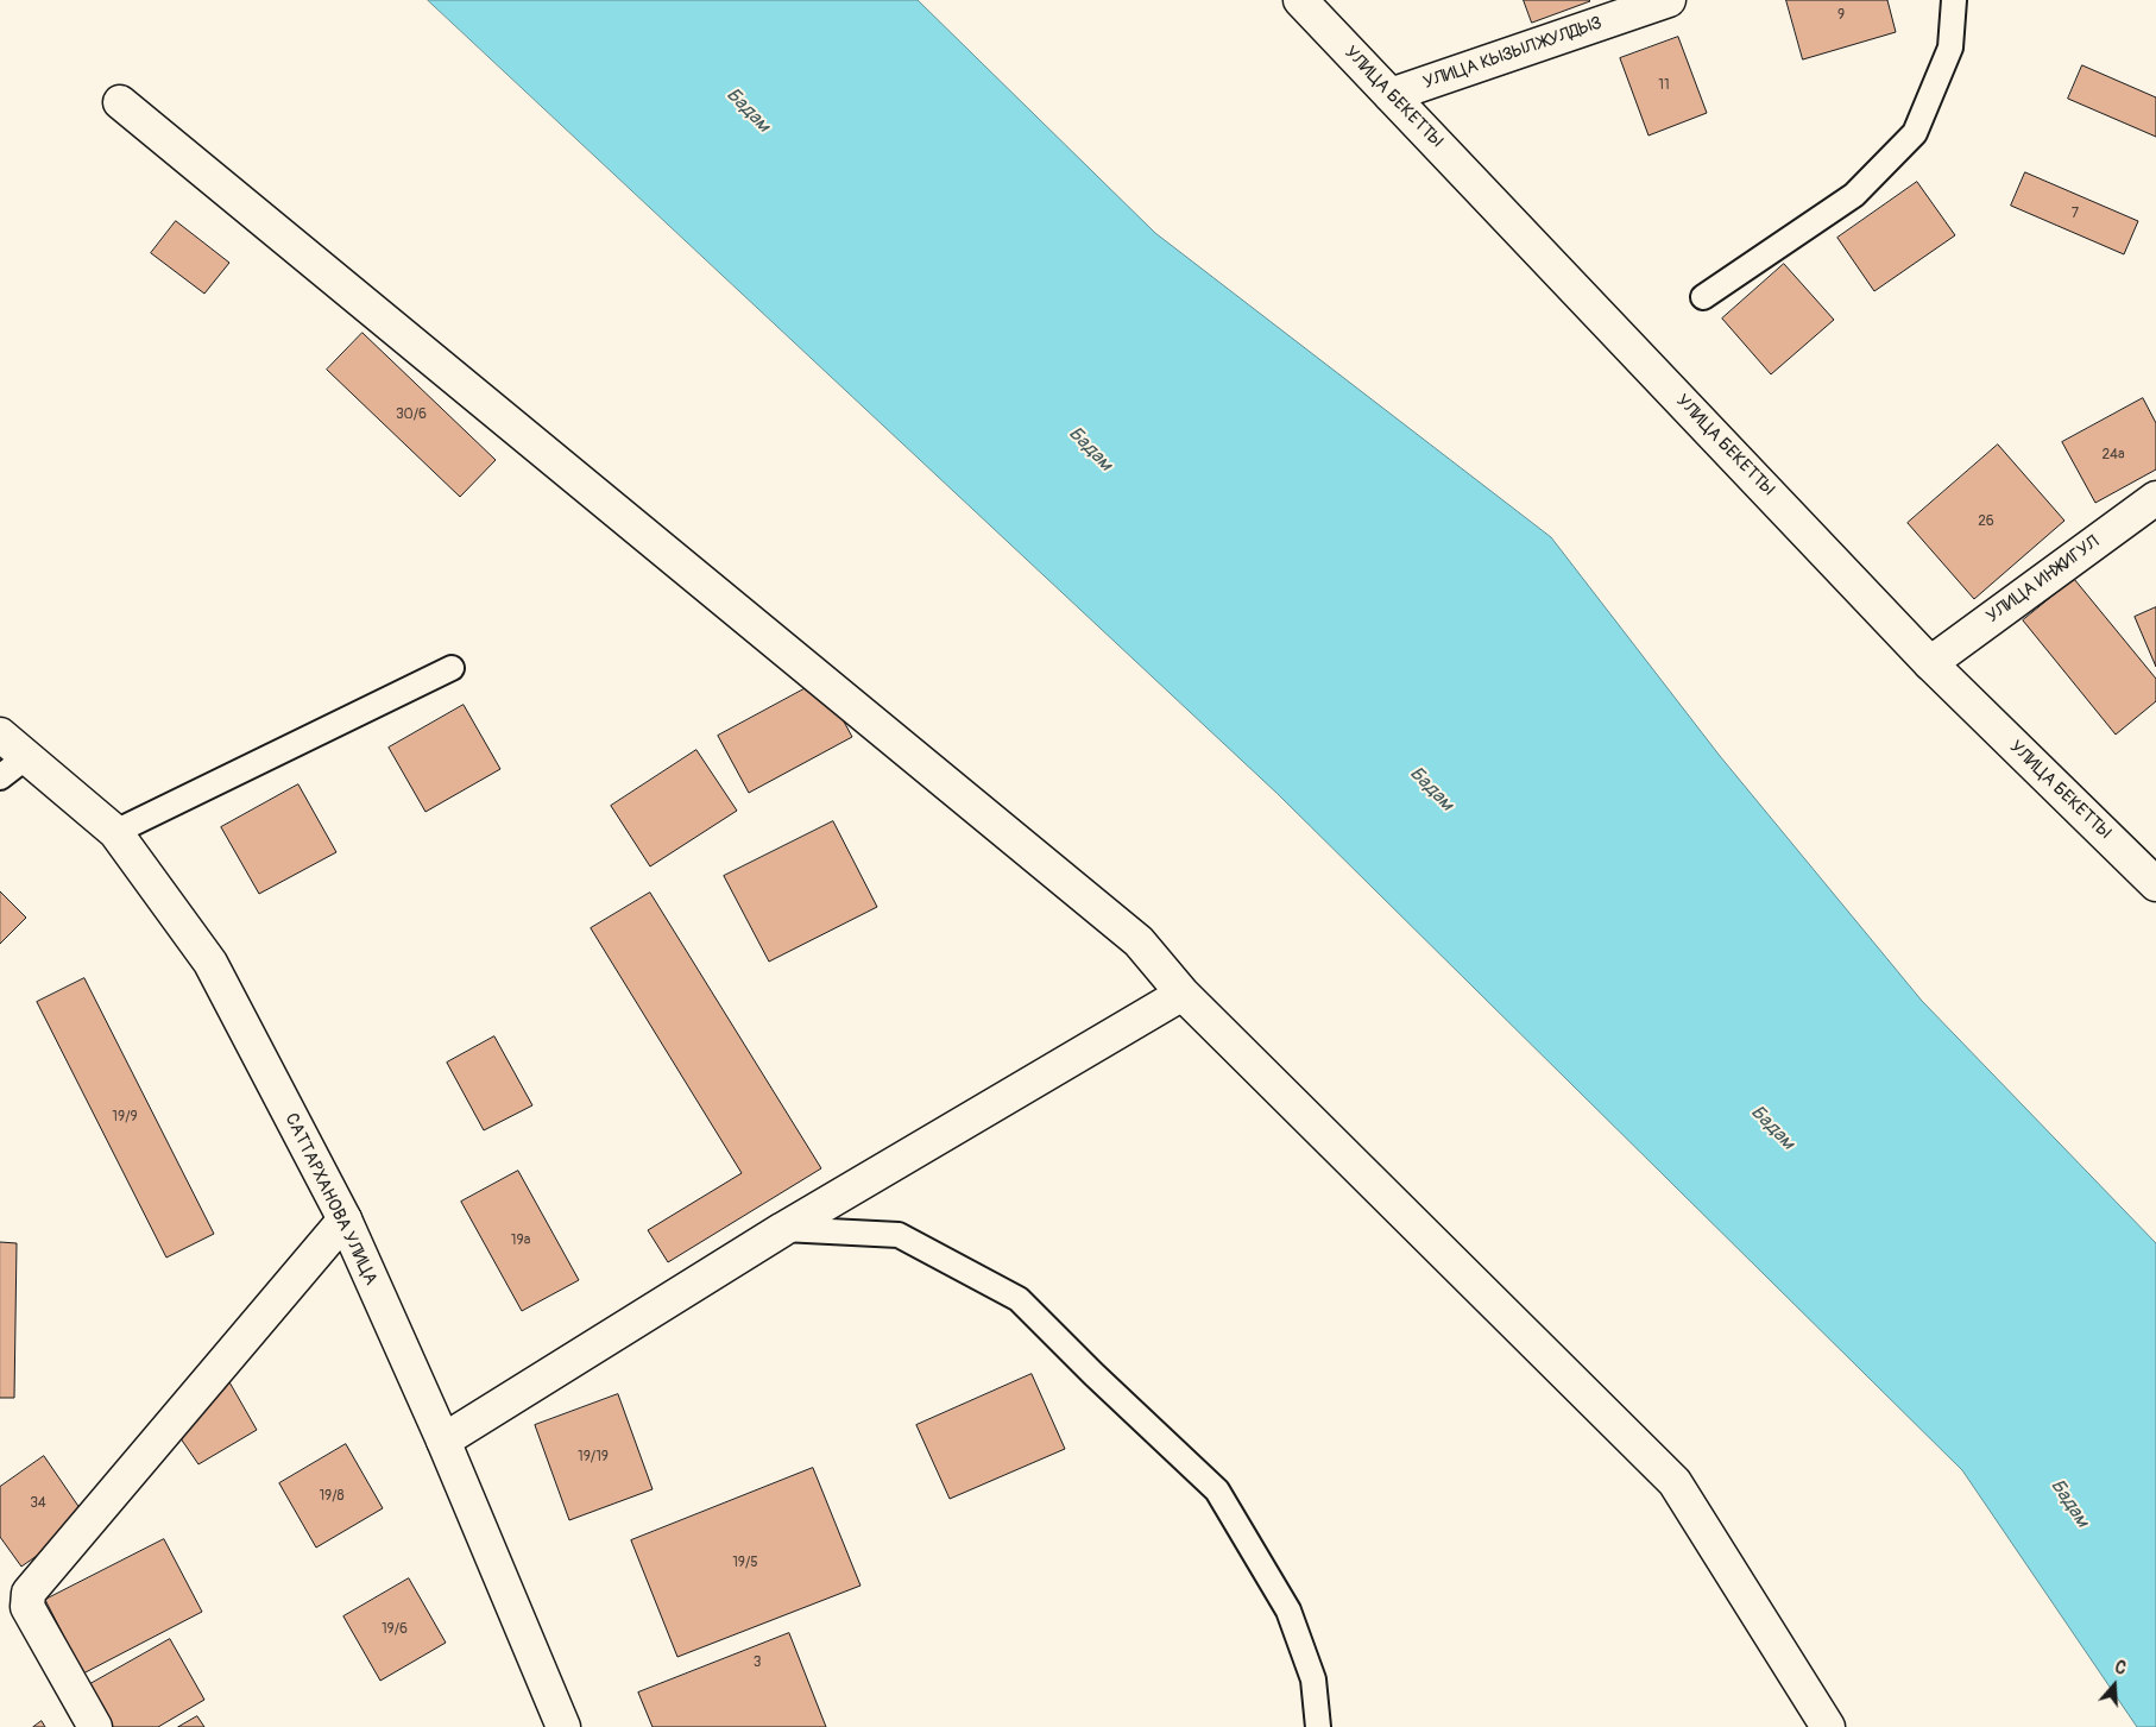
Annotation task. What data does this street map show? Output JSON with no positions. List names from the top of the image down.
{
  "streets": {
    "street": [
      "УЛИЦА КЫЗЫЛ ЖУЛДЫЗ",
      "УЛИЦА БЕКЕТТЫ",
      "УЛИЦА ИНЖИГУЛ",
      "САТТАРХАНОВА УЛИЦА"
    ]
  },
  "crossings": [
    ["УЛИЦА КЫЗЫЛ ЖУЛДЫЗ", "УЛИЦА БЕКЕТТЫ"],
    ["УЛИЦА БЕКЕТТЫ", "УЛИЦА ИНЖИГУЛ"]
  ],
  "water": ["Бадам"],
  "house_numbers": [
    "9",
    "11",
    "7",
    "30/6",
    "24а",
    "26",
    "19/9",
    "19а",
    "19/19",
    "19/8",
    "34",
    "19/5",
    "19/6",
    "3"
  ],
  "north": "top"
}
